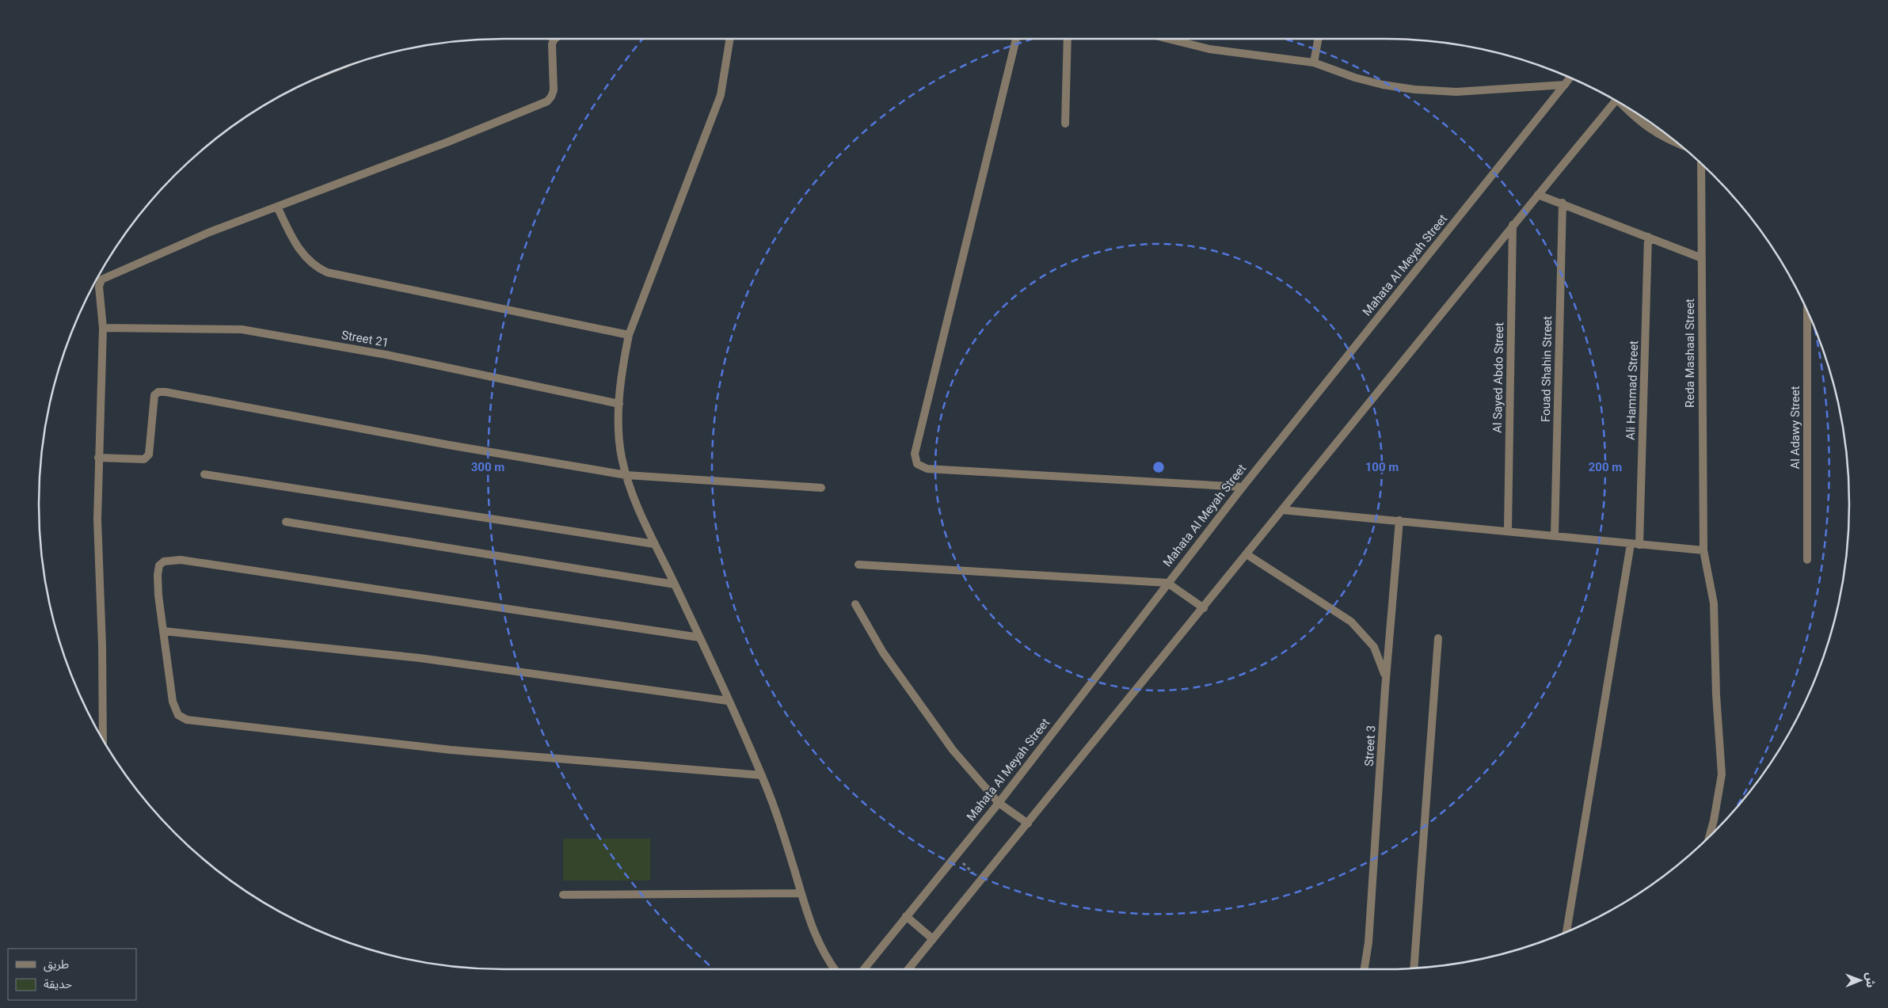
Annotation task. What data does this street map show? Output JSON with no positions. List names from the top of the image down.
{
  "streets": {
    "street": [
      "Mahata Al Meyah Street",
      "Street 21",
      "Reda Mashaal Street",
      "Fouad Shahin Street",
      "Al Sayed Abdo Street",
      "Ali Hammad Street",
      "Al Adawy Street",
      "Street 3"
    ]
  },
  "legend": ["طريق", "حديقة"],
  "north": "right",
  "rings": ["100 m", "200 m", "300 m"]
}
